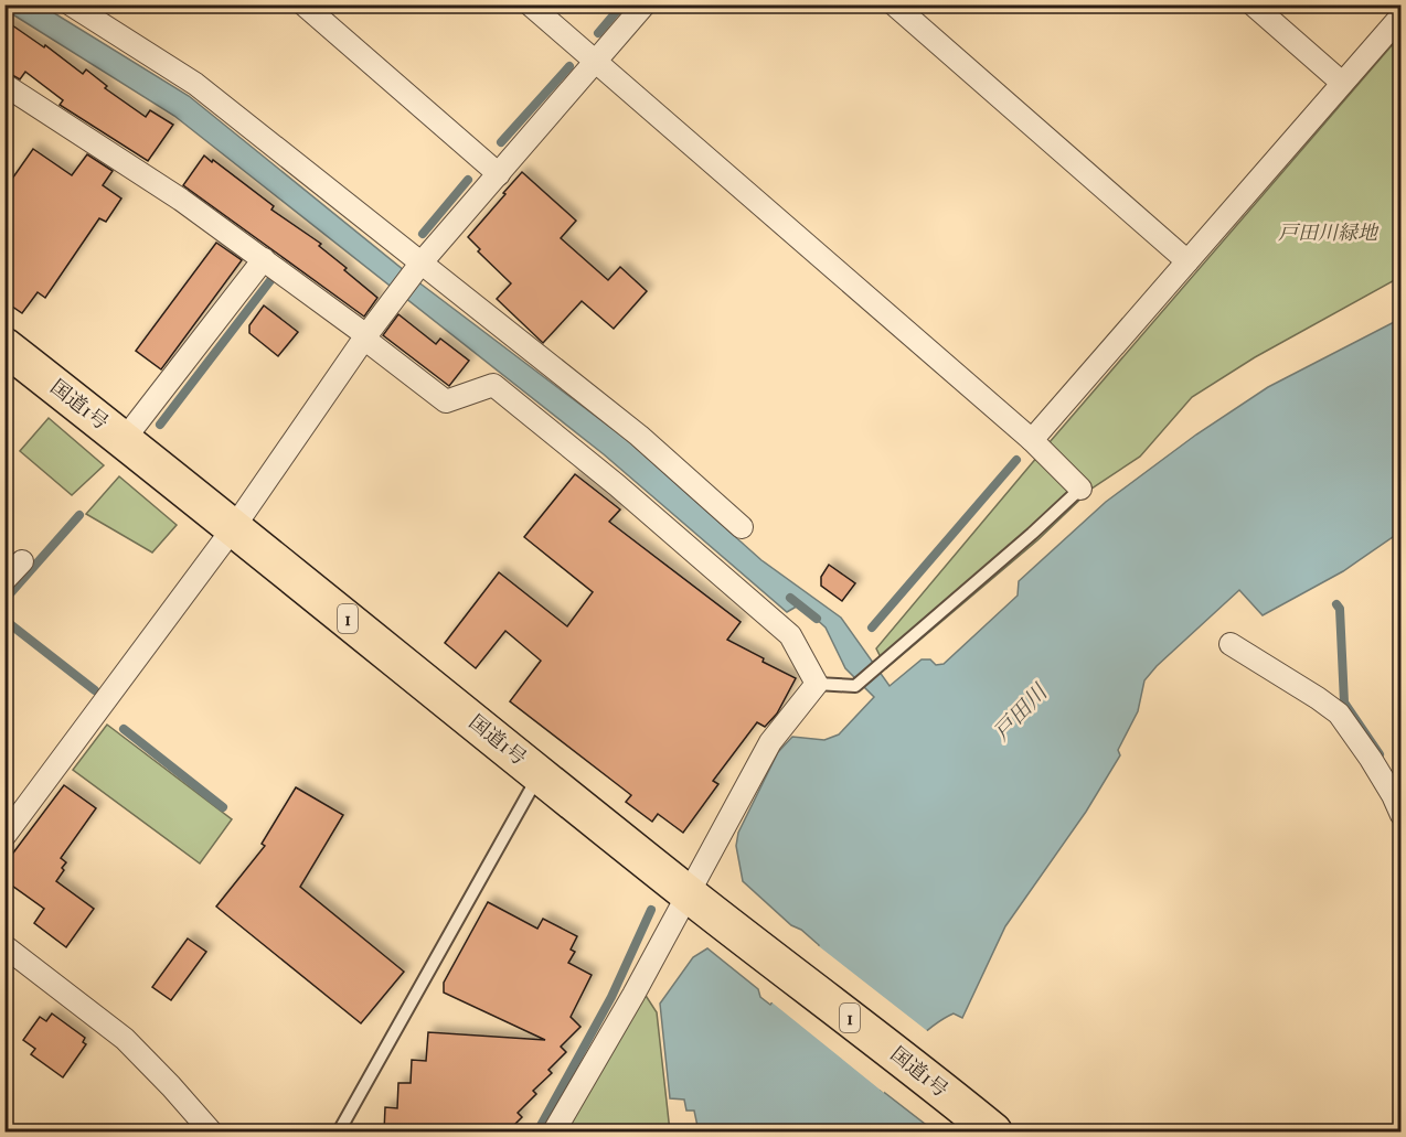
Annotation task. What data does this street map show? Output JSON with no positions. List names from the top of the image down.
{
  "streets": {
    "highway": ["国道1号", "1"]
  },
  "water": ["戸田川"],
  "parks": ["戸田川緑地"]
}
